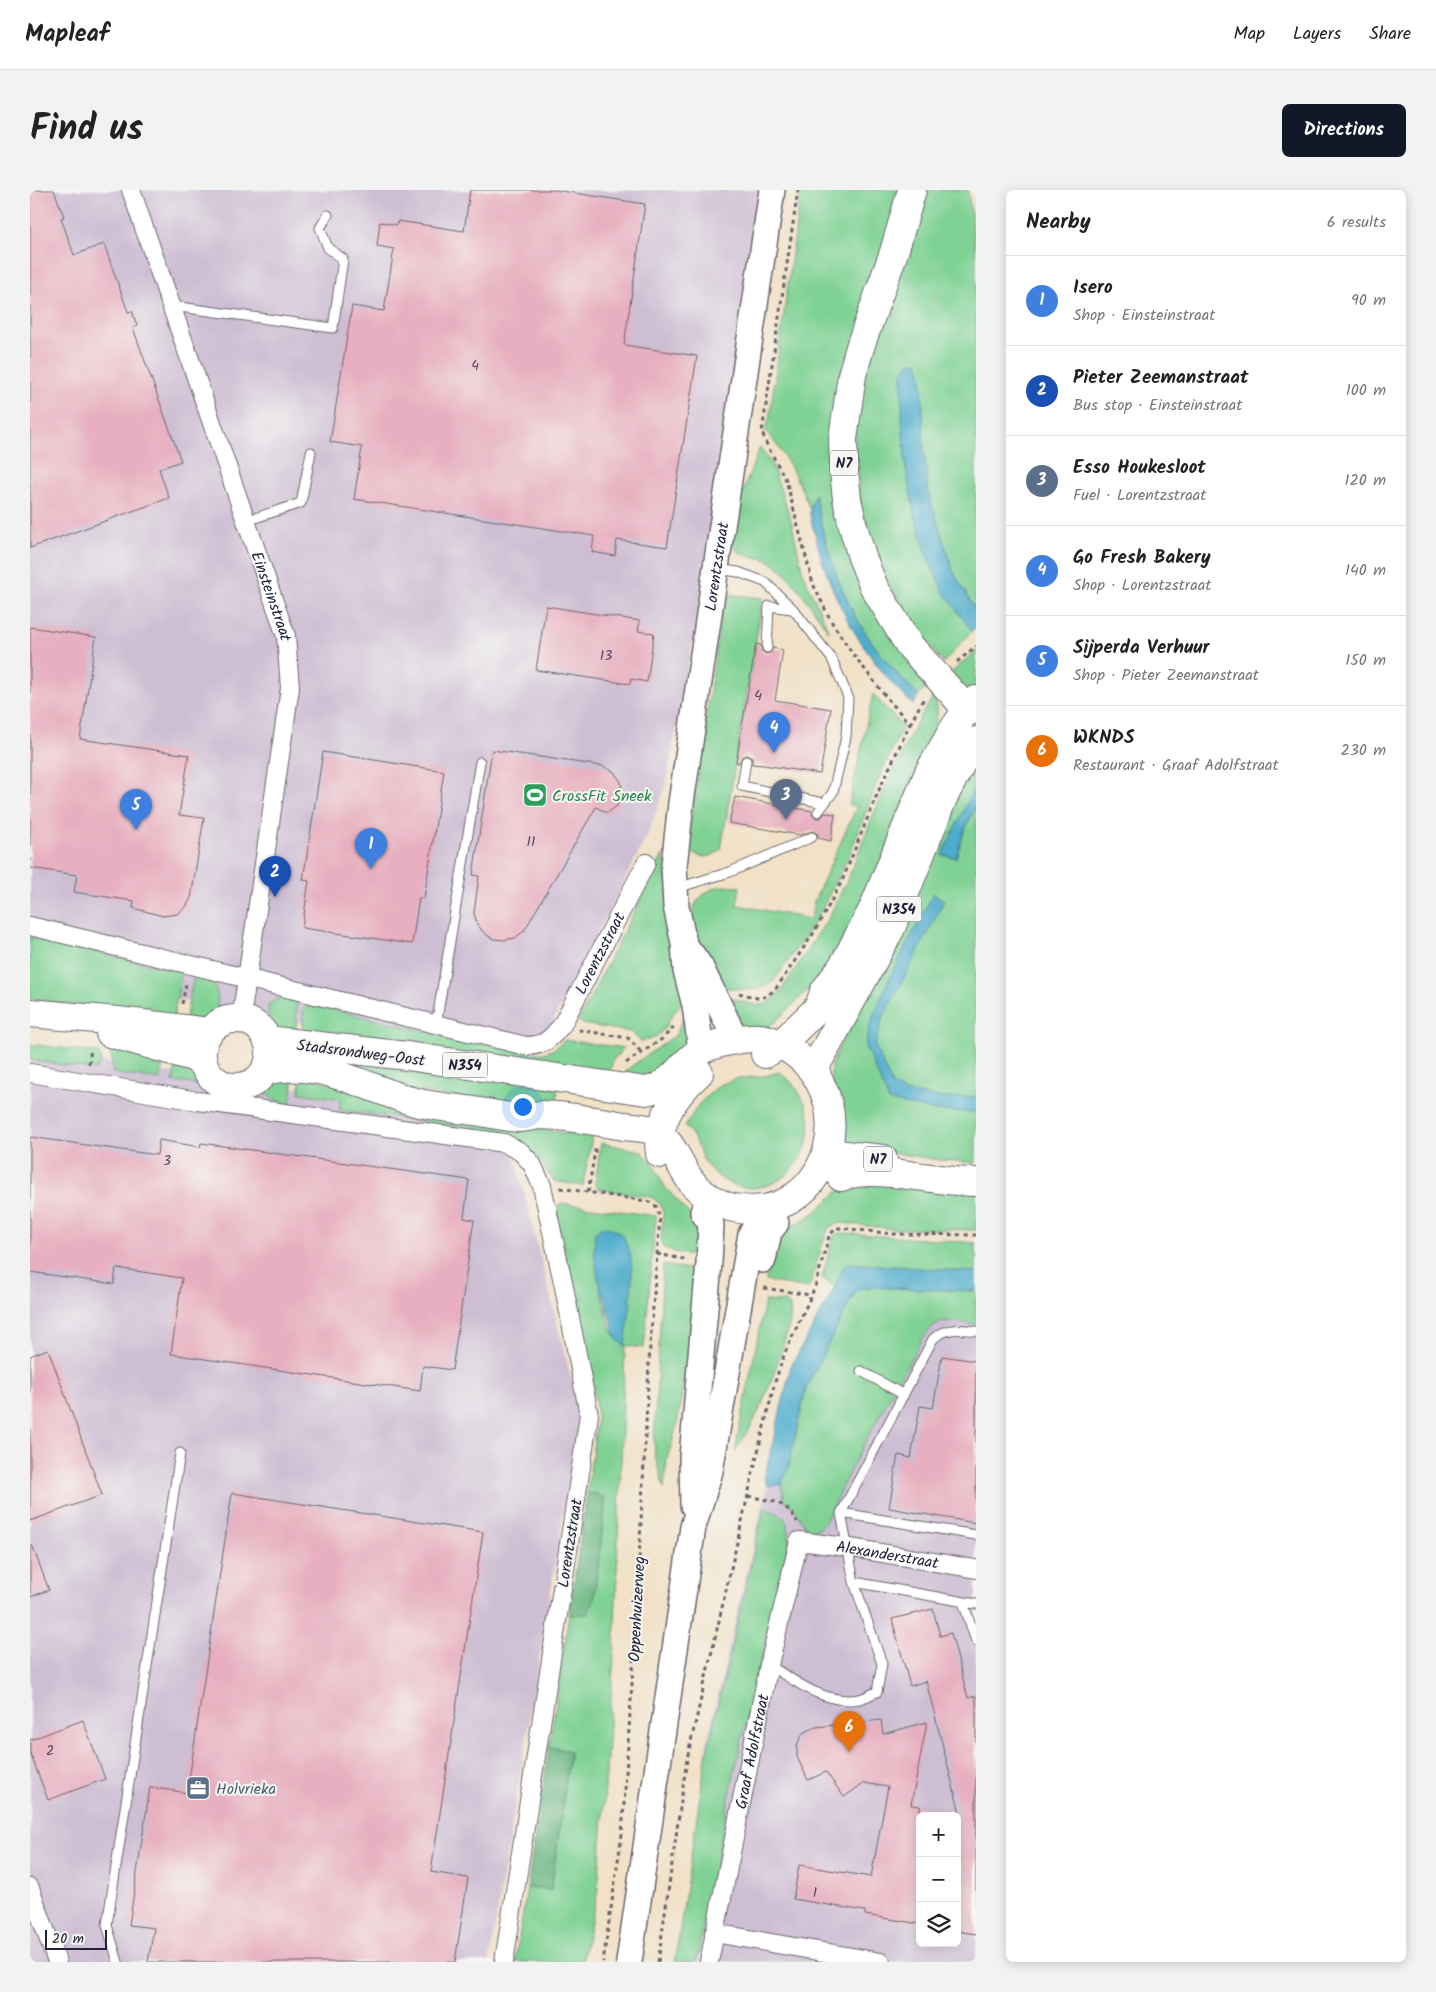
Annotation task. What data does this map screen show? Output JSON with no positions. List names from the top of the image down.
{
  "streets": {
    "main road": [
      "N7",
      "Lorentzstraat",
      "N354",
      "Stadsrondweg-Oost"
    ],
    "street": ["Einsteinstraat", "Alexanderstraat", "Graaf Adolfstraat"],
    "path": ["Oppenhuizerweg"]
  },
  "crossings": [
    ["N7", "N354"],
    ["Lorentzstraat", "N354"],
    ["Lorentzstraat", "Stadsrondweg-Oost"],
    ["Lorentzstraat", "Oppenhuizerweg"],
    ["Einsteinstraat", "Stadsrondweg-Oost"],
    ["N354", "Stadsrondweg-Oost"],
    ["Alexanderstraat", "Graaf Adolfstraat"]
  ],
  "places": {
    "sports": ["CrossFit Sneek"],
    "office": ["Holvrieka"]
  },
  "house_numbers": [
    "4",
    "13",
    "4",
    "11",
    "3",
    "2",
    "1"
  ],
  "scale_bar": "20 m",
  "page": {
    "header": "Mapleaf",
    "nav": ["Map", "Layers", "Share"],
    "title": "Find us",
    "buttons": "Directions",
    "heading": ["Nearby", "6 results"],
    "list": [
      {
        "mark": "1",
        "name": "Isero",
        "note": "Shop · Einsteinstraat",
        "value": "90 m"
      },
      {
        "mark": "2",
        "name": "Pieter Zeemanstraat",
        "note": "Bus stop · Einsteinstraat",
        "value": "100 m"
      },
      {
        "mark": "3",
        "name": "Esso Houkesloot",
        "note": "Fuel · Lorentzstraat",
        "value": "120 m"
      },
      {
        "mark": "4",
        "name": "Go Fresh Bakery",
        "note": "Shop · Lorentzstraat",
        "value": "140 m"
      },
      {
        "mark": "5",
        "name": "Sijperda Verhuur",
        "note": "Shop · Pieter Zeemanstraat",
        "value": "150 m"
      },
      {
        "mark": "6",
        "name": "WKNDS",
        "note": "Restaurant · Graaf Adolfstraat",
        "value": "230 m"
      }
    ],
    "pins": [
      "4",
      "3",
      "5",
      "1",
      "2",
      "6"
    ],
    "map_buttons": ["+", "−"],
    "scale": "20 m"
  }
}
